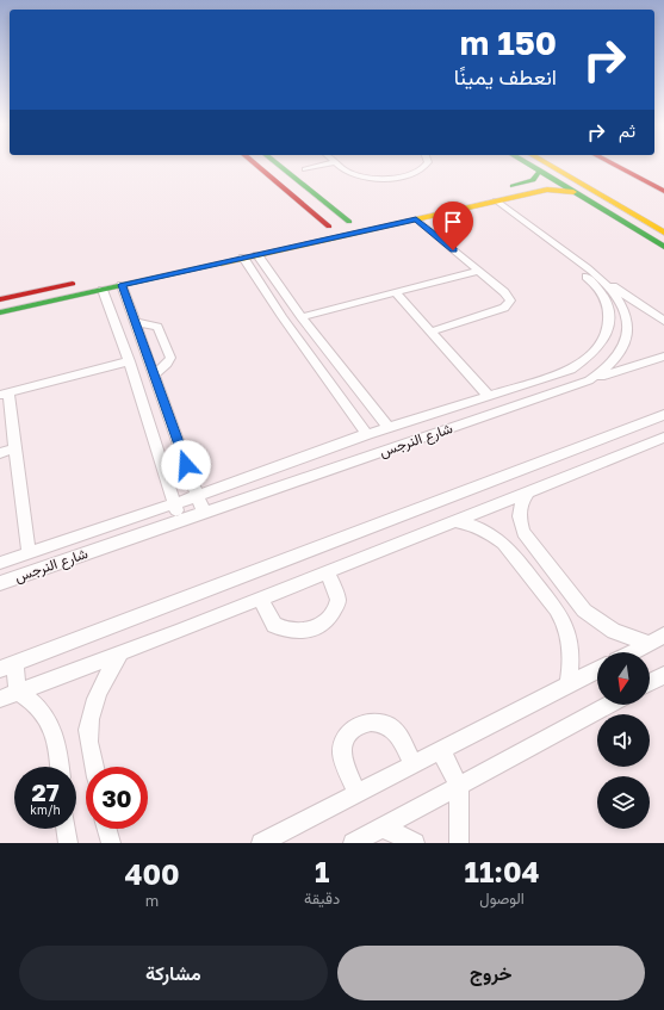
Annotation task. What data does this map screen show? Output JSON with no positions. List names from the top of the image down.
{
  "streets": {
    "street": ["شارع النرجس"]
  },
  "north": "bottom",
  "page": {
    "turn": ["150 m", "انعطف يمينًا"],
    "then": "ثم",
    "speed": "27 km/h",
    "limit": "30",
    "eta": [
      "11:04",
      "الوصول",
      "1",
      "دقيقة",
      "400",
      "m"
    ],
    "buttons": ["خروج", "مشاركة"]
  }
}
